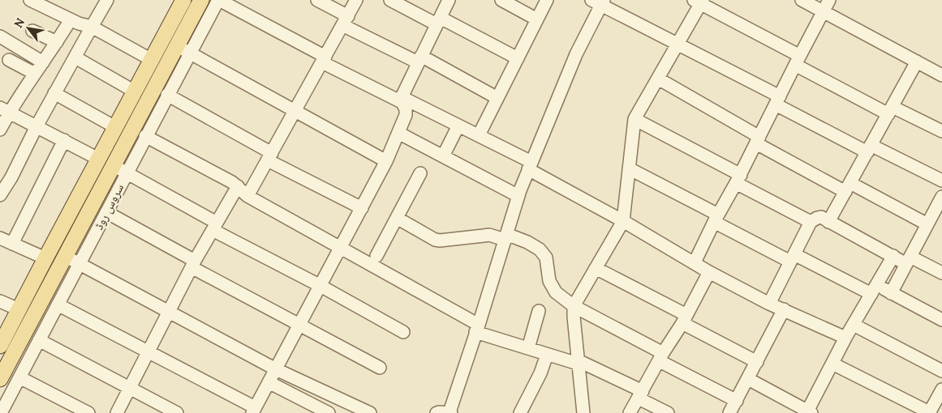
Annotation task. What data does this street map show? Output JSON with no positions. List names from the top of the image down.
{
  "streets": {
    "street": ["سروس روڈ"]
  },
  "north": "top left"
}
